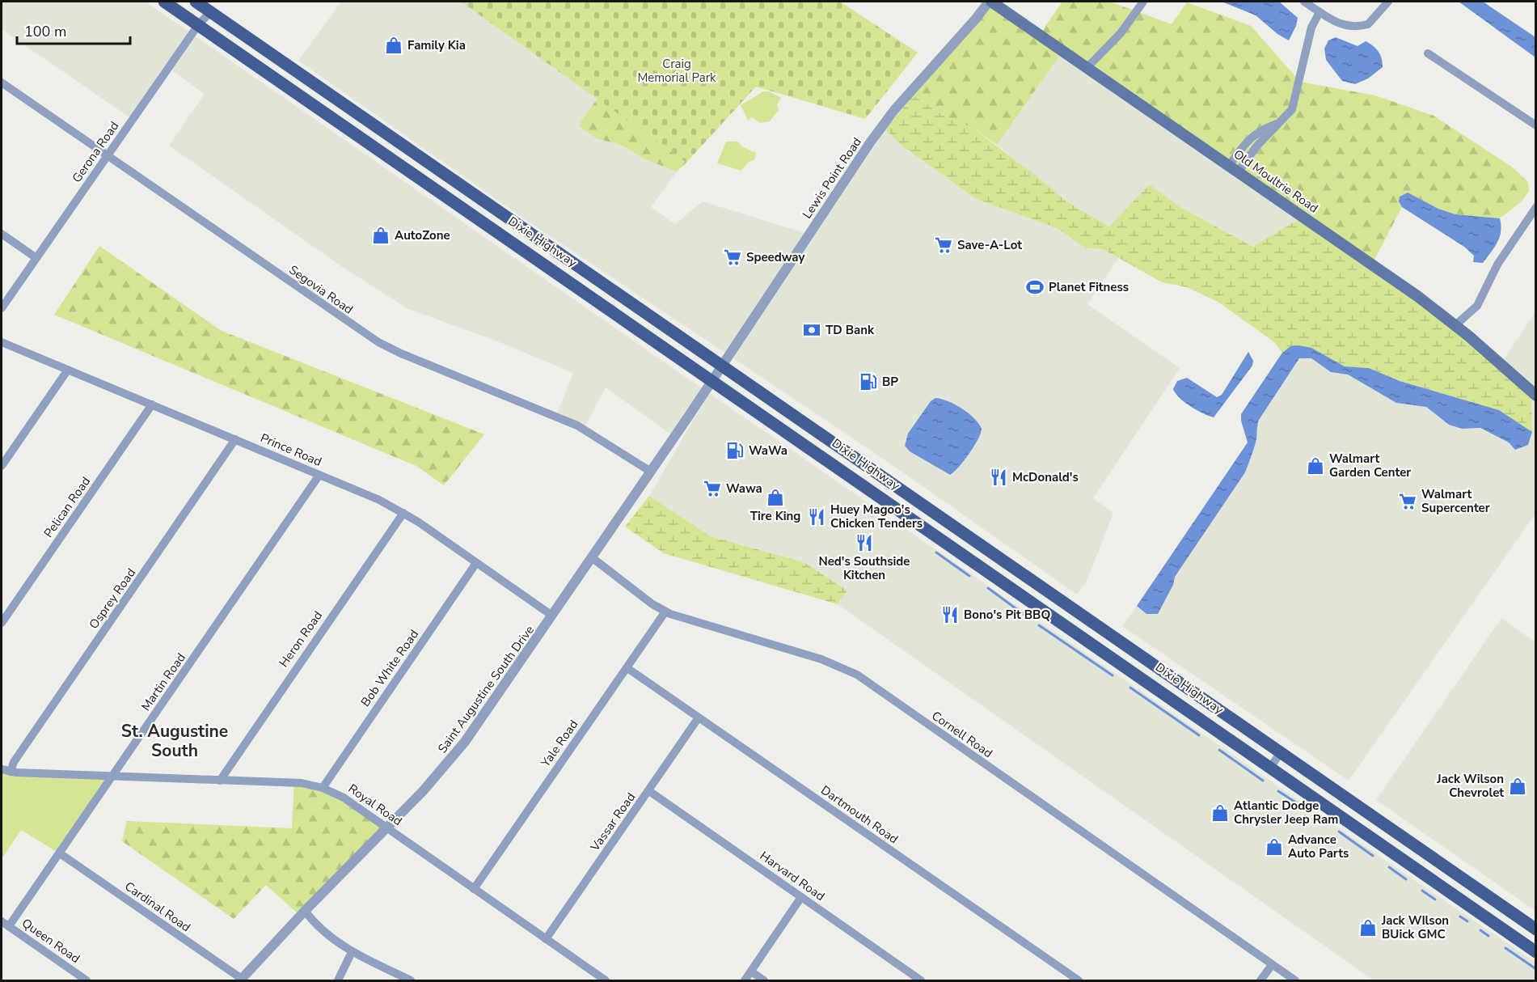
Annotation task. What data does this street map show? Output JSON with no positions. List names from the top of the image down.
{
  "streets": {
    "main road": ["Old Moultrie Road", "Dixie Highway"],
    "street": [
      "Gerona Road",
      "Lewis Point Road",
      "Segovia Road",
      "Prince Road",
      "Pelican Road",
      "Osprey Road",
      "Heron Road",
      "Bob White Road",
      "Martin Road",
      "Saint Augustine South Drive",
      "Cornell Road",
      "Yale Road",
      "Royal Road",
      "Dartmouth Road",
      "Vassar Road",
      "Harvard Road",
      "Cardinal Road",
      "Queen Road"
    ]
  },
  "crossings": [
    ["Gerona Road", "Dixie Highway"],
    ["Gerona Road", "Segovia Road"],
    ["Lewis Point Road", "Old Moultrie Road"],
    ["Lewis Point Road", "Dixie Highway"],
    ["Lewis Point Road", "Saint Augustine South Drive"],
    ["Dixie Highway", "Saint Augustine South Drive"],
    ["Segovia Road", "Saint Augustine South Drive"],
    ["Prince Road", "Pelican Road"],
    ["Prince Road", "Osprey Road"],
    ["Prince Road", "Heron Road"],
    ["Prince Road", "Bob White Road"],
    ["Prince Road", "Martin Road"],
    ["Prince Road", "Saint Augustine South Drive"],
    ["Osprey Road", "Royal Road"],
    ["Heron Road", "Royal Road"],
    ["Bob White Road", "Royal Road"],
    ["Martin Road", "Royal Road"],
    ["Martin Road", "Cardinal Road"],
    ["Martin Road", "Queen Road"],
    ["Saint Augustine South Drive", "Cornell Road"],
    ["Saint Augustine South Drive", "Royal Road"],
    ["Saint Augustine South Drive", "Cardinal Road"],
    ["Cornell Road", "Yale Road"],
    ["Yale Road", "Royal Road"],
    ["Yale Road", "Dartmouth Road"],
    ["Royal Road", "Vassar Road"],
    ["Dartmouth Road", "Vassar Road"],
    ["Vassar Road", "Harvard Road"]
  ],
  "districts": ["St. Augustine South"],
  "parks": ["Craig Memorial Park"],
  "places": {
    "shop": [
      "Family Kia",
      "AutoZone",
      "Walmart Garden Center",
      "Tire King",
      "Jack Wilson Chevrolet",
      "Atlantic Dodge Chrysler Jeep Ram",
      "Advance Auto Parts",
      "Jack WIlson BUick GMC"
    ],
    "supermarket": [
      "Save-A-Lot",
      "Speedway",
      "Wawa",
      "Walmart Supercenter"
    ],
    "sports": ["Planet Fitness"],
    "bank": ["TD Bank"],
    "fuel station": ["BP", "WaWa"],
    "restaurant": [
      "McDonald's",
      "Huey Magoo's Chicken Tenders",
      "Ned's Southside Kitchen",
      "Bono's Pit BBQ"
    ]
  },
  "scale_bar": "100 m"
}
